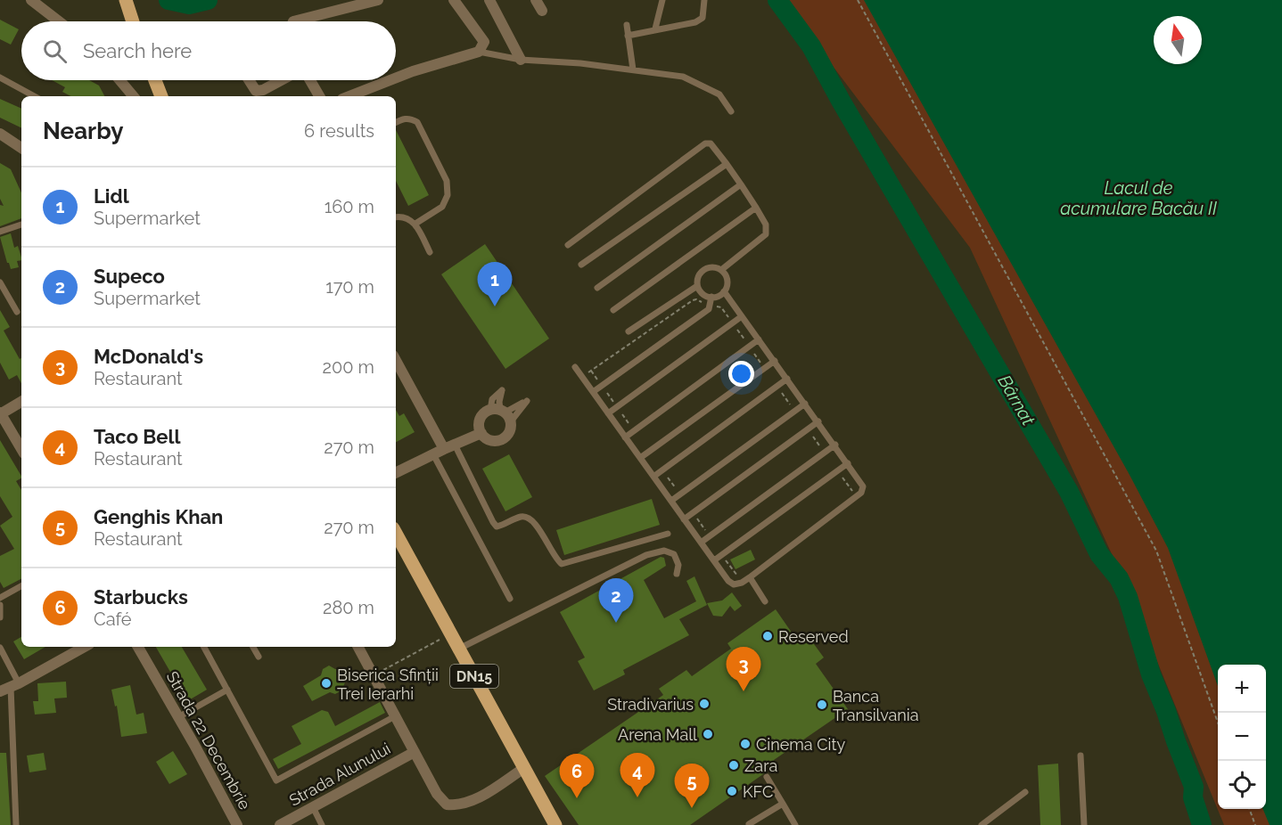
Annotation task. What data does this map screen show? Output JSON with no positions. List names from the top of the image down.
{
  "streets": {
    "main road": ["DN15"],
    "street": ["Strada 22 Decembrie", "Strada Alunului"]
  },
  "crossings": [
    ["DN15", "Strada Alunului"]
  ],
  "water": ["Lacul de acumulare Bacău II", "Bârnat"],
  "places": [
    "Reserved",
    "Biserica Sfinții Trei Ierarhi",
    "Stradivarius",
    "Banca Transilvania",
    "Arena Mall",
    "Cinema City",
    "Zara",
    "KFC"
  ],
  "north": "top",
  "page": {
    "search": "Search here",
    "heading": ["Nearby", "6 results"],
    "list": [
      {
        "mark": "1",
        "name": "Lidl",
        "note": "Supermarket",
        "value": "160 m"
      },
      {
        "mark": "2",
        "name": "Supeco",
        "note": "Supermarket",
        "value": "170 m"
      },
      {
        "mark": "3",
        "name": "McDonald's",
        "note": "Restaurant",
        "value": "200 m"
      },
      {
        "mark": "4",
        "name": "Taco Bell",
        "note": "Restaurant",
        "value": "270 m"
      },
      {
        "mark": "5",
        "name": "Genghis Khan",
        "note": "Restaurant",
        "value": "270 m"
      },
      {
        "mark": "6",
        "name": "Starbucks",
        "note": "Café",
        "value": "280 m"
      }
    ],
    "pins": [
      "1",
      "2",
      "3",
      "4",
      "6",
      "5"
    ],
    "map_buttons": ["+", "−"]
  }
}
